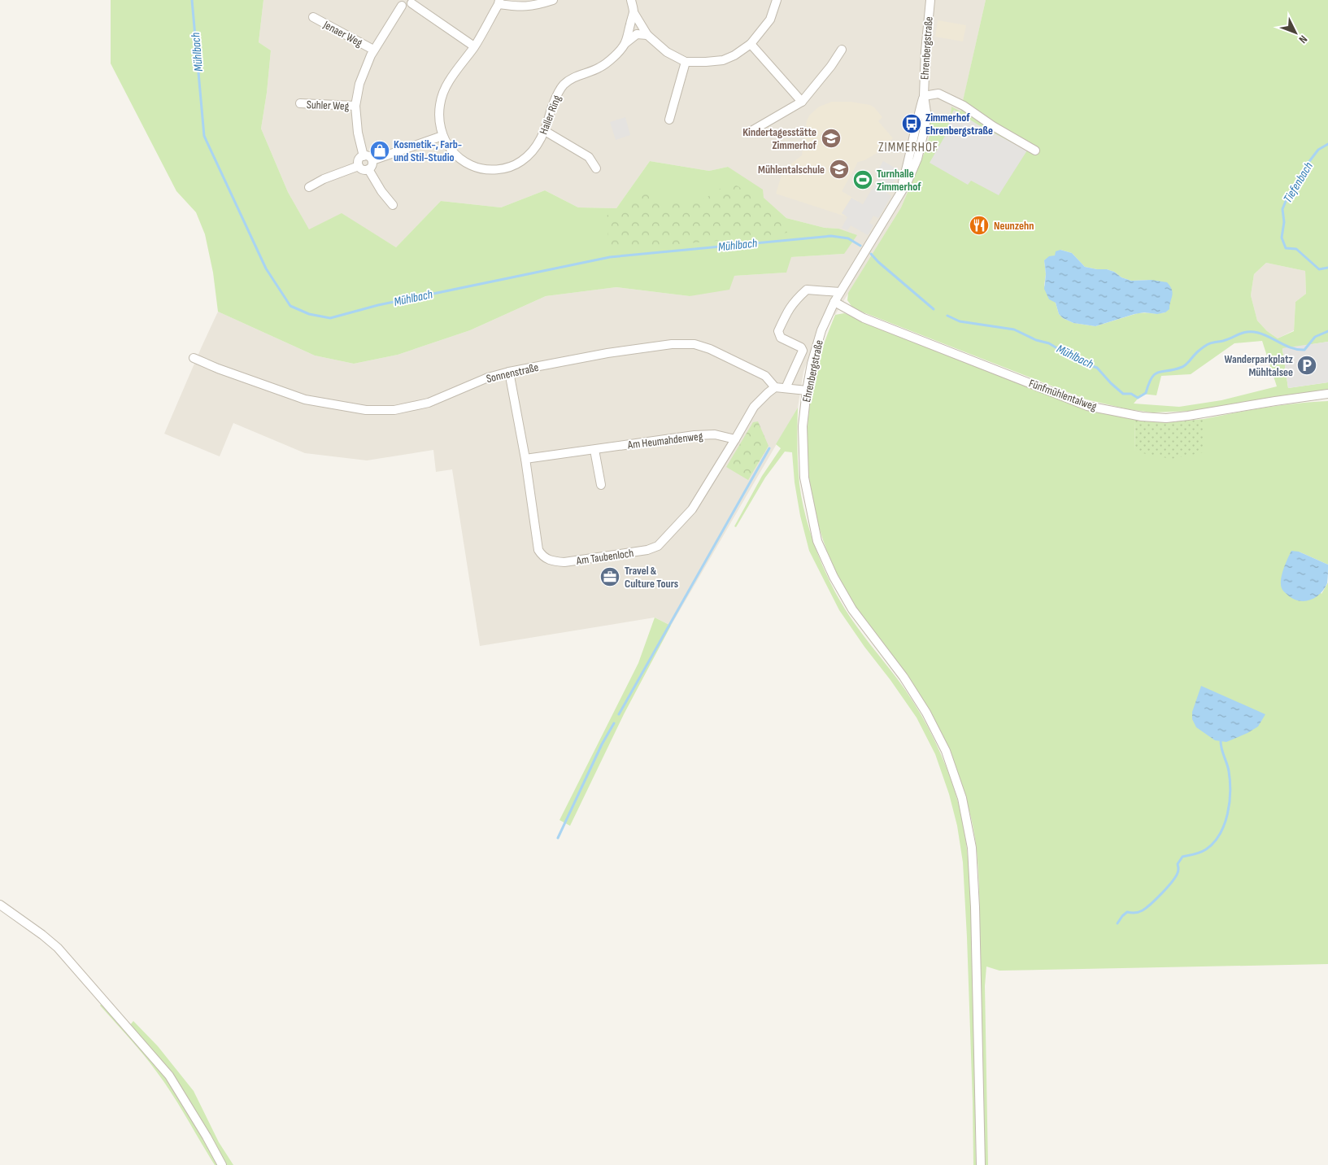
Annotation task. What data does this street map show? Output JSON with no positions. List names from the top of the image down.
{
  "streets": {
    "street": [
      "Jenaer Weg",
      "Ehrenbergstraße",
      "Suhler Weg",
      "Haller Ring",
      "Sonnenstraße",
      "Fünfmühlentalweg",
      "Am Heumahdenweg",
      "Am Taubenloch"
    ]
  },
  "crossings": [
    ["Ehrenbergstraße", "Fünfmühlentalweg"],
    ["Sonnenstraße", "Am Taubenloch"],
    ["Am Heumahdenweg", "Am Taubenloch"]
  ],
  "districts": ["ZIMMERHOF"],
  "water": ["Mühlbach", "Tiefenbach"],
  "places": {
    "bus stop": ["Zimmerhof Ehrenbergstraße"],
    "school or university": ["Kindertagesstätte Zimmerhof", "Mühlentalschule"],
    "shop": ["Kosmetik-, Farb- und Stil-Studio"],
    "sports": ["Turnhalle Zimmerhof"],
    "restaurant": ["Neunzehn"],
    "parking": ["Wanderparkplatz Mühltalsee"],
    "office": ["Travel & Culture Tours"]
  },
  "north": "bottom right"
}
